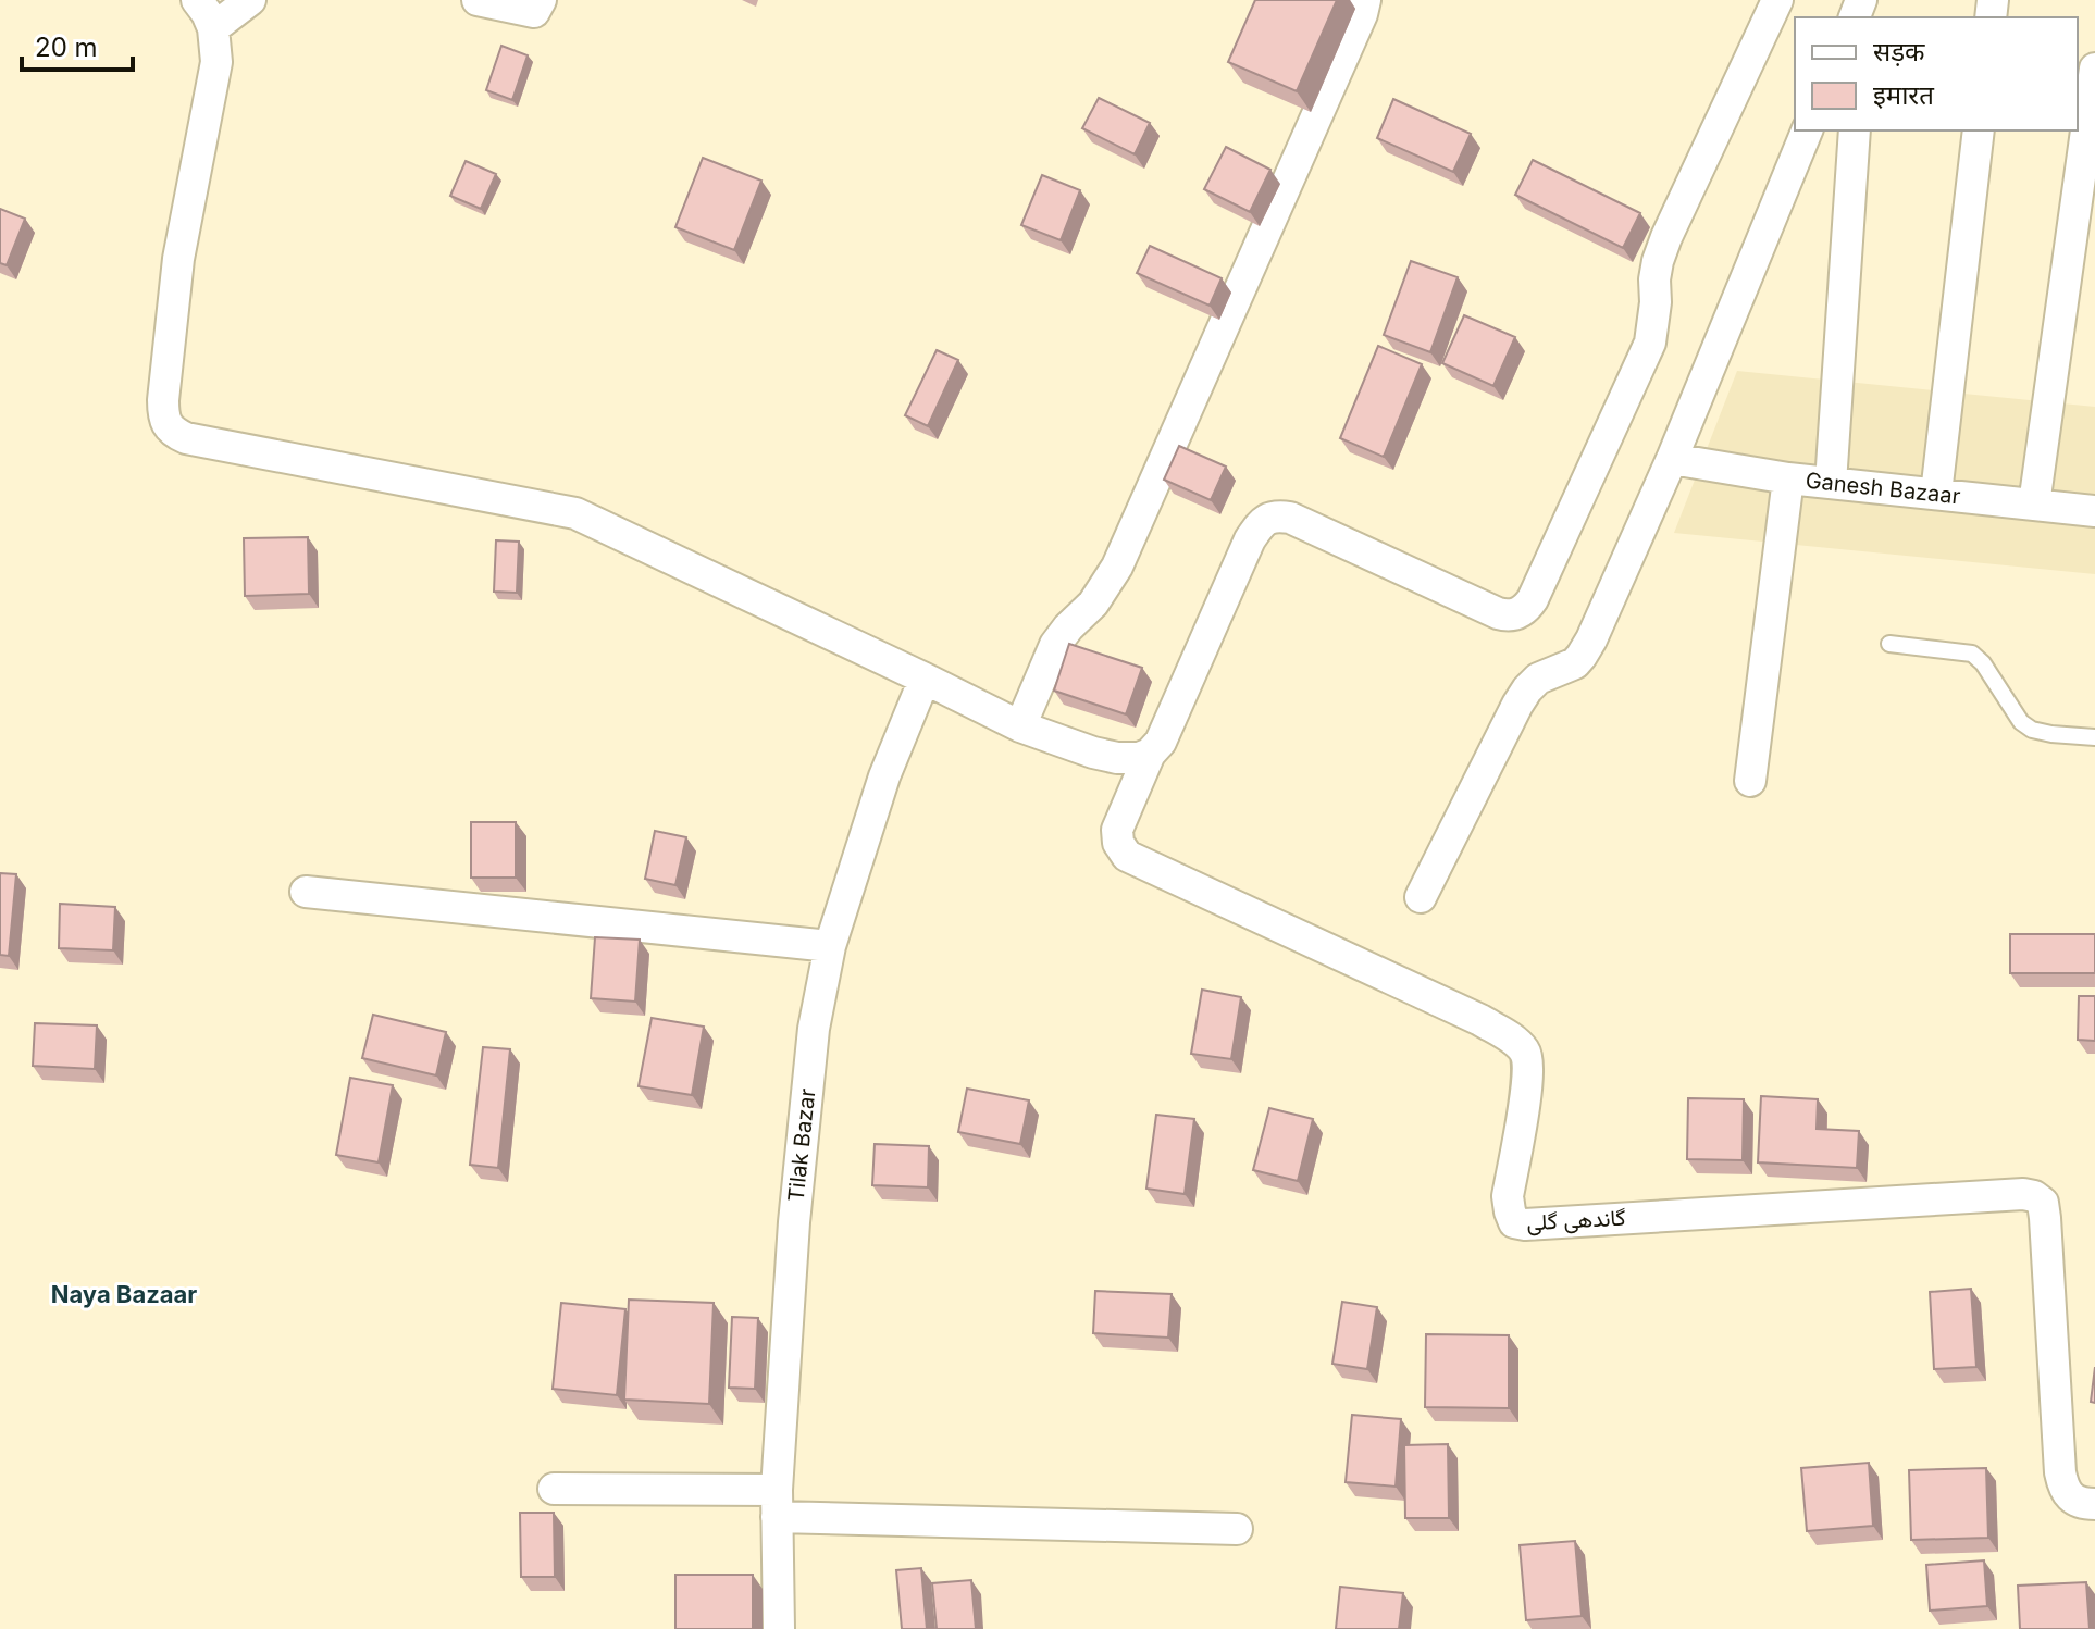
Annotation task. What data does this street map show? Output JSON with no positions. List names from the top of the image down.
{
  "streets": {
    "street": ["Ganesh Bazaar", "Tilak Bazar", "گاندھی گلی"]
  },
  "districts": ["Naya Bazaar"],
  "legend": ["सड़क", "इमारत"],
  "scale_bar": "20 m"
}
